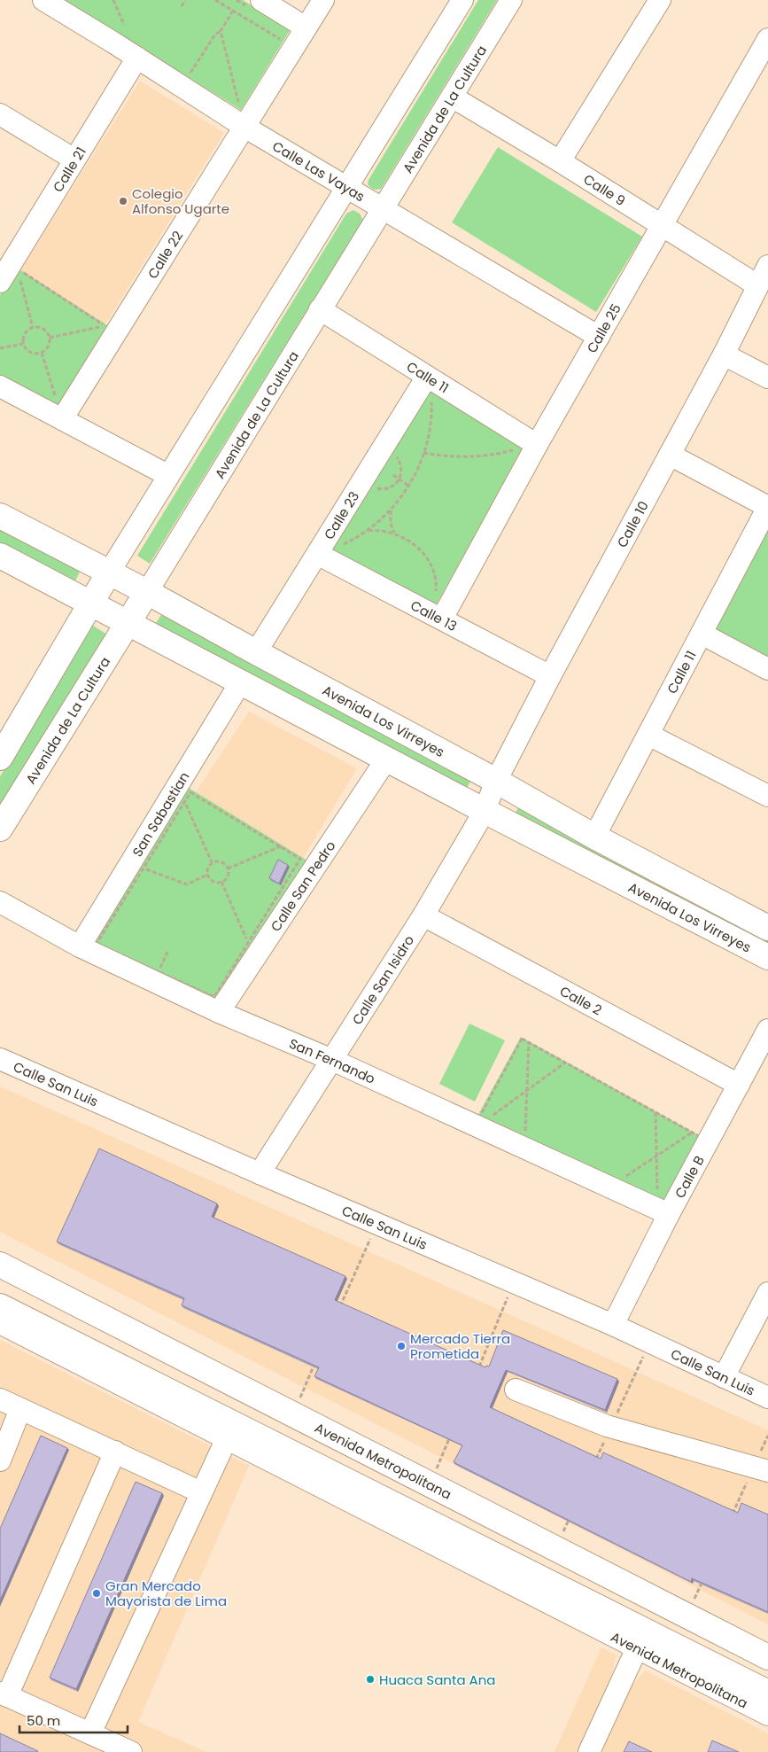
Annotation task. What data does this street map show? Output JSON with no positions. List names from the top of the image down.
{
  "streets": {
    "main road": ["Avenida de La Cultura", "Avenida Los Virreyes", "Avenida Metropolitana"],
    "street": [
      "Calle 21",
      "Calle Las Vayas",
      "Calle 9",
      "Calle 22",
      "Calle 25",
      "Calle 11",
      "Calle 23",
      "Calle 10",
      "Calle 13",
      "San Sabastian",
      "Calle San Pedro",
      "Calle San Isidro",
      "Calle 2",
      "San Fernando",
      "Calle San Luis",
      "Calle B"
    ]
  },
  "crossings": [
    ["Avenida de La Cultura", "Calle Las Vayas"],
    ["Avenida de La Cultura", "Calle 9"],
    ["Avenida de La Cultura", "Calle 11"],
    ["Avenida de La Cultura", "Avenida Los Virreyes"],
    ["Calle 21", "Calle Las Vayas"],
    ["Calle Las Vayas", "Calle 22"],
    ["Calle Las Vayas", "Calle 25"],
    ["Calle 9", "Calle 25"],
    ["Calle 9", "Calle 10"],
    ["Calle 25", "Calle 11"],
    ["Calle 25", "Calle 13"],
    ["Calle 11", "Calle 23"],
    ["Calle 11", "Avenida Los Virreyes"],
    ["Calle 23", "Calle 13"],
    ["Calle 23", "Avenida Los Virreyes"],
    ["Calle 10", "Calle 13"],
    ["Calle 10", "Avenida Los Virreyes"],
    ["Calle 10", "Calle San Isidro"],
    ["Avenida Los Virreyes", "San Sabastian"],
    ["Avenida Los Virreyes", "Calle San Pedro"],
    ["Avenida Los Virreyes", "Calle San Isidro"],
    ["San Sabastian", "San Fernando"],
    ["Calle San Pedro", "San Fernando"],
    ["Calle San Isidro", "Calle 2"],
    ["Calle San Isidro", "San Fernando"],
    ["Calle San Isidro", "Calle San Luis"],
    ["Calle 2", "Calle B"],
    ["San Fernando", "Calle B"],
    ["Calle San Luis", "Calle B"]
  ],
  "places": [
    "Colegio Alfonso Ugarte",
    "Mercado Tierra Prometida",
    "Gran Mercado Mayorista de Lima",
    "Huaca Santa Ana"
  ],
  "scale_bar": "50 m"
}
